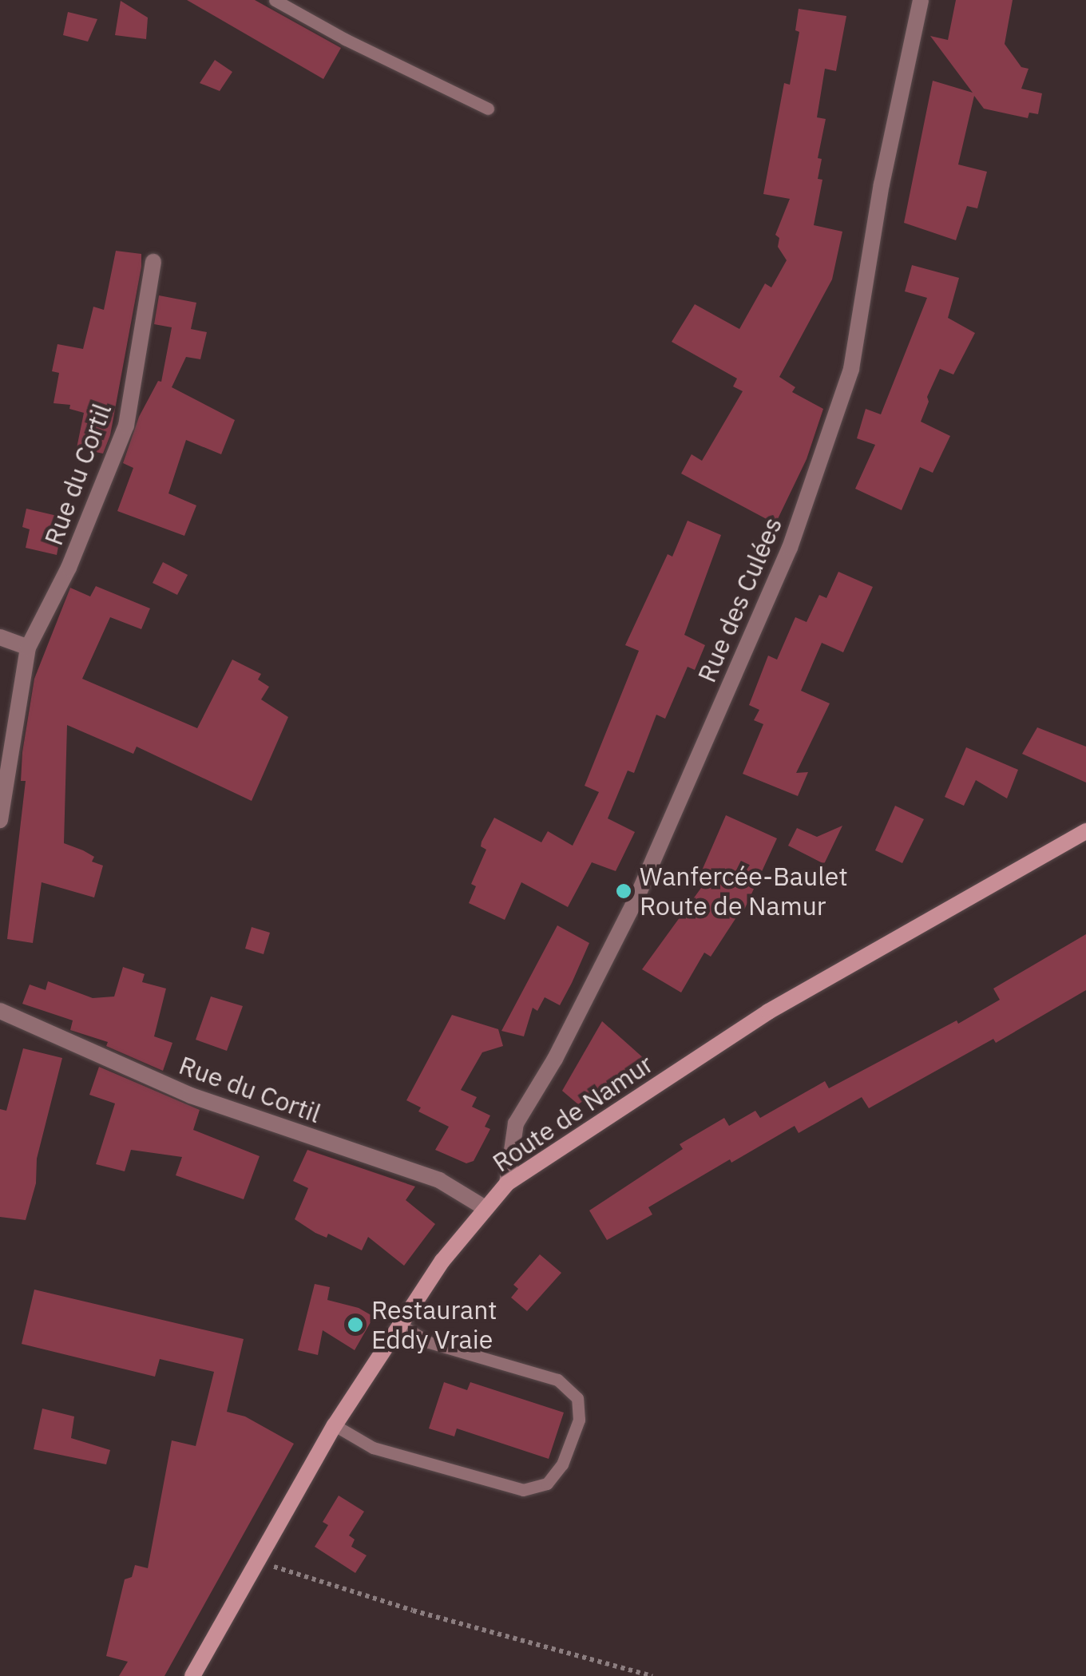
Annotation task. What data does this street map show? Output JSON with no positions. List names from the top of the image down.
{
  "streets": {
    "main road": ["Route de Namur"],
    "street": ["Rue du Cortil", "Rue des Culées"]
  },
  "crossings": [
    ["Rue du Cortil", "Route de Namur"],
    ["Rue des Culées", "Route de Namur"]
  ],
  "places": ["Wanfercée-Baulet Route de Namur", "Restaurant Eddy Vraie"]
}
